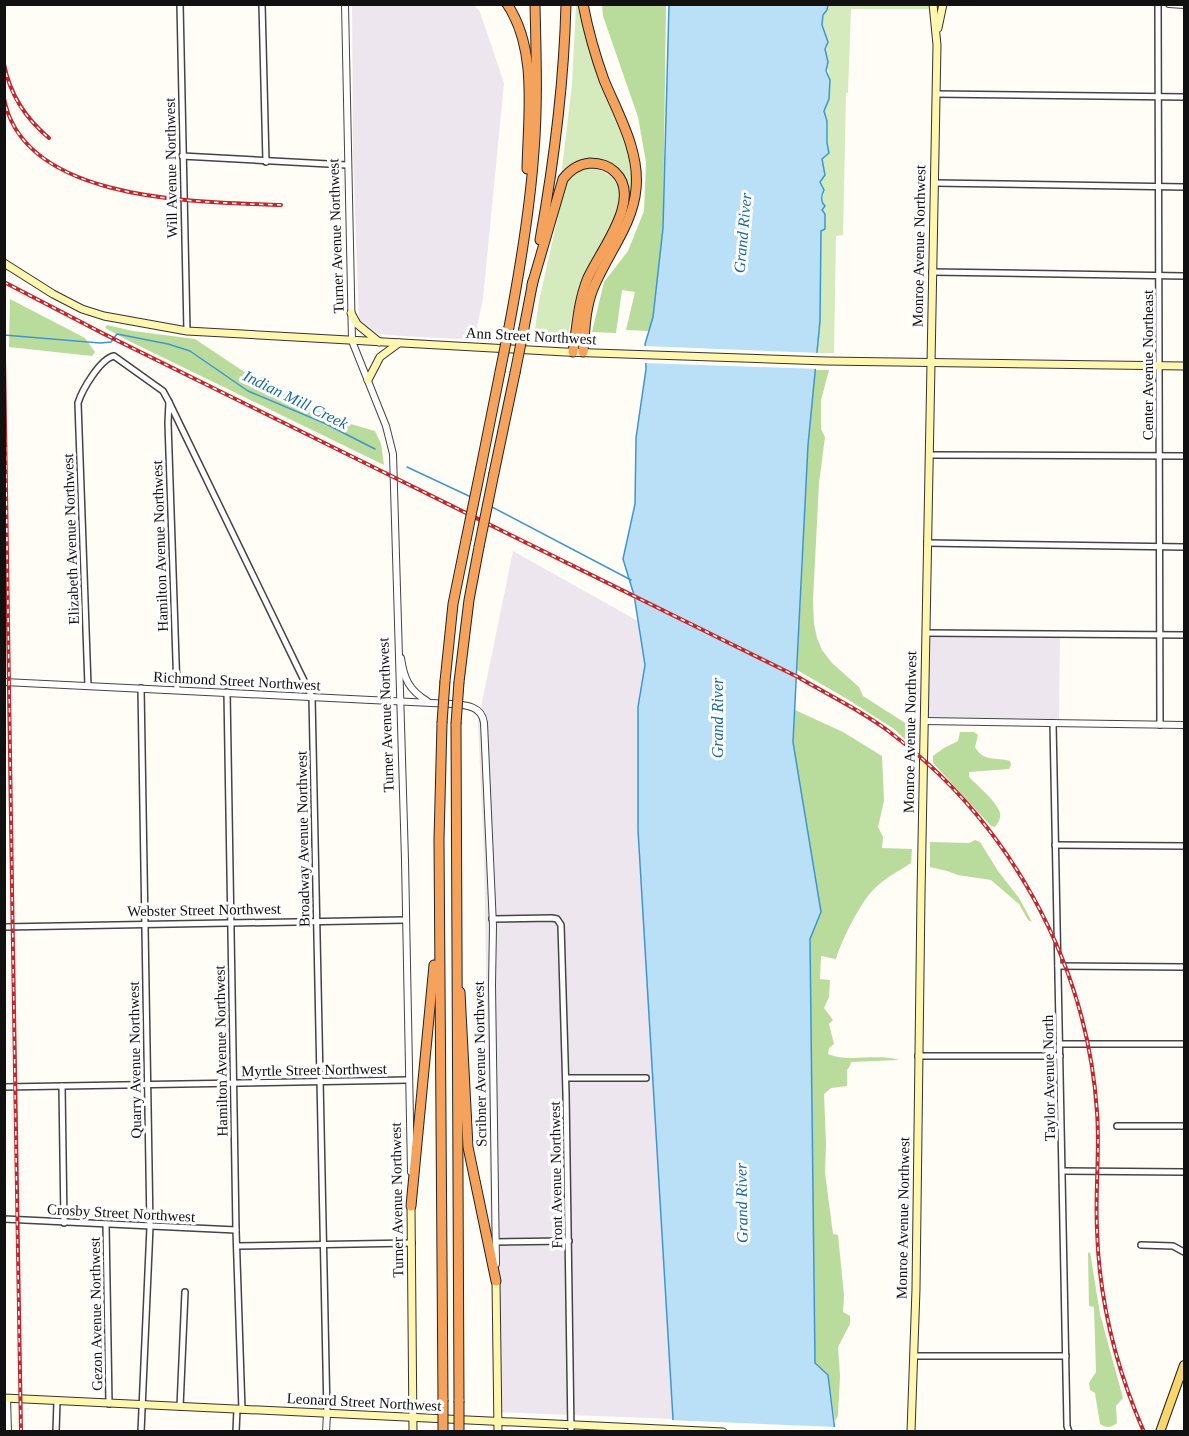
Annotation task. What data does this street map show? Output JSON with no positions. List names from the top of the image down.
{
  "streets": {
    "main road": [
      "Turner Avenue Northwest",
      "Monroe Avenue Northwest",
      "Ann Street Northwest",
      "Scribner Avenue Northwest",
      "Leonard Street Northwest"
    ],
    "street": [
      "Will Avenue Northwest",
      "Center Avenue Northeast",
      "Elizabeth Avenue Northwest",
      "Hamilton Avenue Northwest",
      "Richmond Street Northwest",
      "Broadway Avenue Northwest",
      "Webster Street Northwest",
      "Quarry Avenue Northwest",
      "Myrtle Street Northwest",
      "Taylor Avenue North",
      "Front Avenue Northwest",
      "Crosby Street Northwest",
      "Gezon Avenue Northwest"
    ]
  },
  "crossings": [
    ["Will Avenue Northwest", "Ann Street Northwest"],
    ["Turner Avenue Northwest", "Ann Street Northwest"],
    ["Turner Avenue Northwest", "Richmond Street Northwest"],
    ["Turner Avenue Northwest", "Webster Street Northwest"],
    ["Turner Avenue Northwest", "Myrtle Street Northwest"],
    ["Turner Avenue Northwest", "Leonard Street Northwest"],
    ["Monroe Avenue Northwest", "Ann Street Northwest"],
    ["Ann Street Northwest", "Center Avenue Northeast"],
    ["Elizabeth Avenue Northwest", "Richmond Street Northwest"],
    ["Elizabeth Avenue Northwest", "Broadway Avenue Northwest"],
    ["Hamilton Avenue Northwest", "Richmond Street Northwest"],
    ["Hamilton Avenue Northwest", "Broadway Avenue Northwest"],
    ["Hamilton Avenue Northwest", "Webster Street Northwest"],
    ["Hamilton Avenue Northwest", "Myrtle Street Northwest"],
    ["Hamilton Avenue Northwest", "Crosby Street Northwest"],
    ["Hamilton Avenue Northwest", "Leonard Street Northwest"],
    ["Richmond Street Northwest", "Broadway Avenue Northwest"],
    ["Richmond Street Northwest", "Quarry Avenue Northwest"],
    ["Richmond Street Northwest", "Scribner Avenue Northwest"],
    ["Broadway Avenue Northwest", "Webster Street Northwest"],
    ["Broadway Avenue Northwest", "Myrtle Street Northwest"],
    ["Broadway Avenue Northwest", "Leonard Street Northwest"],
    ["Webster Street Northwest", "Quarry Avenue Northwest"],
    ["Quarry Avenue Northwest", "Myrtle Street Northwest"],
    ["Quarry Avenue Northwest", "Crosby Street Northwest"],
    ["Quarry Avenue Northwest", "Leonard Street Northwest"],
    ["Scribner Avenue Northwest", "Front Avenue Northwest"],
    ["Scribner Avenue Northwest", "Leonard Street Northwest"],
    ["Front Avenue Northwest", "Leonard Street Northwest"],
    ["Crosby Street Northwest", "Gezon Avenue Northwest"],
    ["Gezon Avenue Northwest", "Leonard Street Northwest"]
  ],
  "water": ["Grand River", "Indian Mill Creek"]
}
